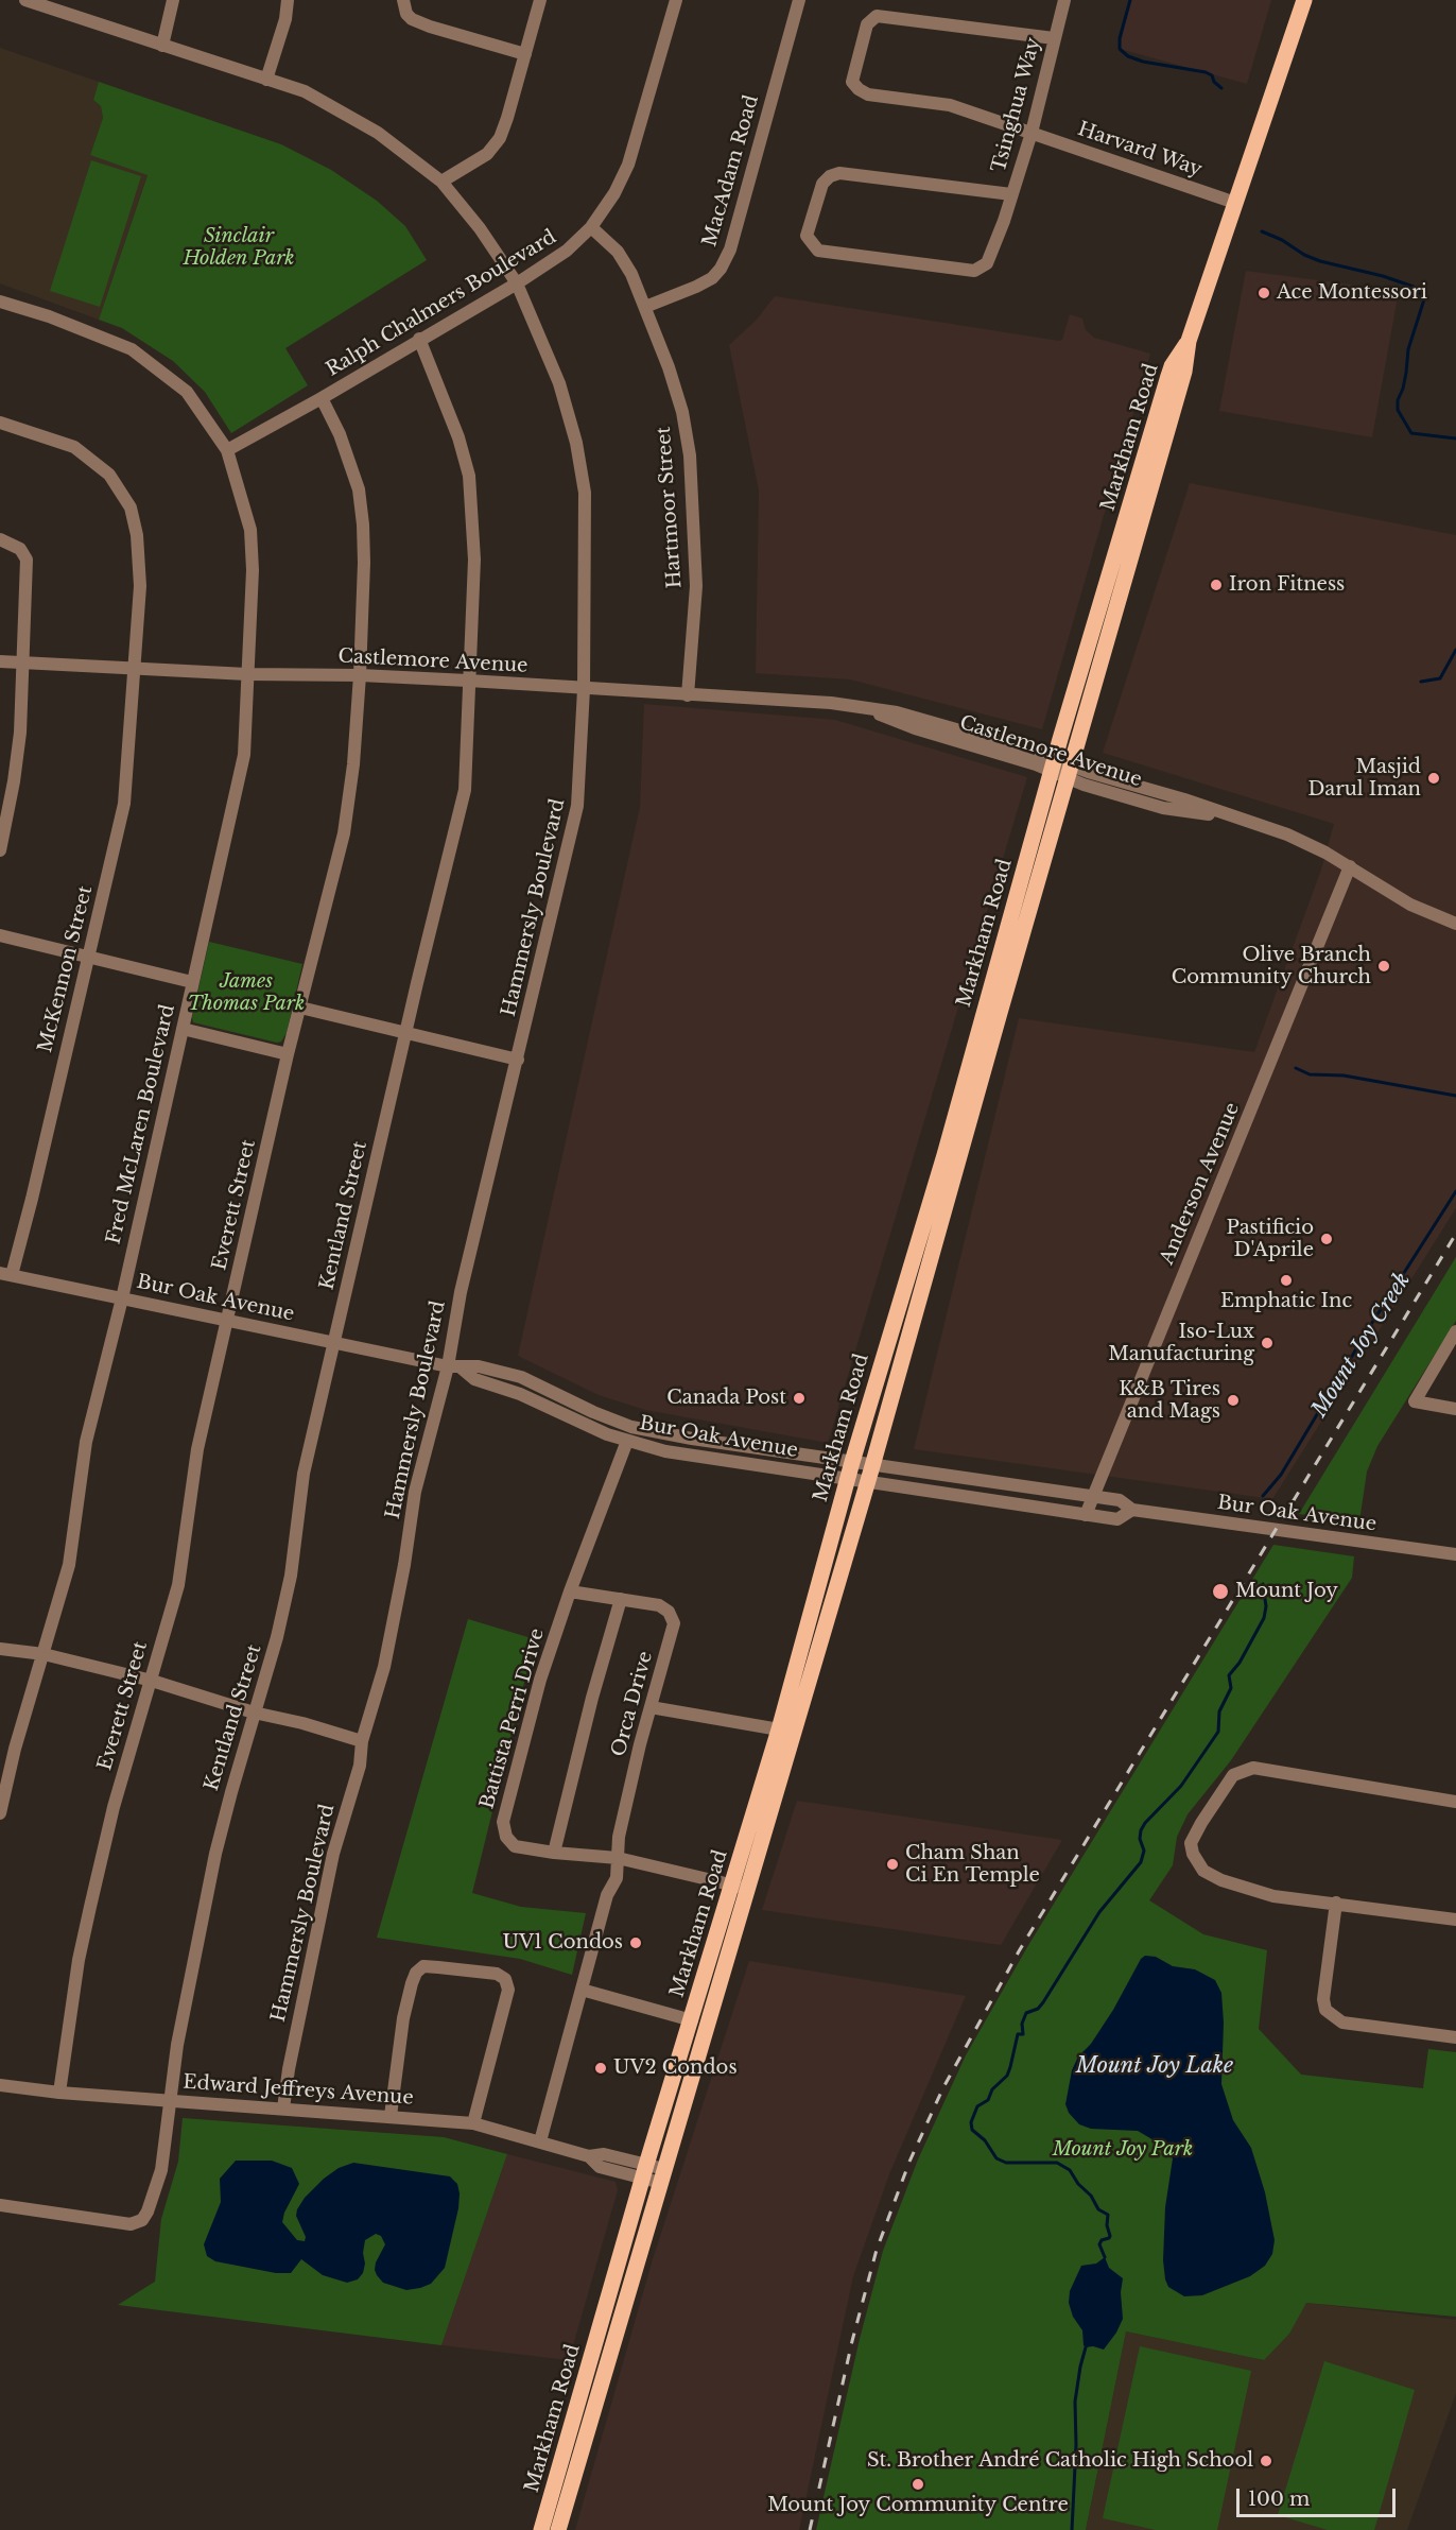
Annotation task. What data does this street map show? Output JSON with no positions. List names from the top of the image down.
{
  "streets": {
    "main road": ["Markham Road"],
    "street": [
      "Tsinghua Way",
      "Harvard Way",
      "MacAdam Road",
      "Ralph Chalmers Boulevard",
      "Hartmoor Street",
      "Castlemore Avenue",
      "Hammersly Boulevard",
      "McKennon Street",
      "Fred McLaren Boulevard",
      "Anderson Avenue",
      "Everett Street",
      "Kentland Street",
      "Bur Oak Avenue",
      "Orca Drive",
      "Battista Perri Drive",
      "Edward Jeffreys Avenue"
    ]
  },
  "crossings": [
    ["Tsinghua Way", "Harvard Way"],
    ["Harvard Way", "Markham Road"],
    ["MacAdam Road", "Hartmoor Street"],
    ["Ralph Chalmers Boulevard", "Hartmoor Street"],
    ["Ralph Chalmers Boulevard", "Hammersly Boulevard"],
    ["Ralph Chalmers Boulevard", "Fred McLaren Boulevard"],
    ["Ralph Chalmers Boulevard", "Everett Street"],
    ["Ralph Chalmers Boulevard", "Kentland Street"],
    ["Markham Road", "Castlemore Avenue"],
    ["Markham Road", "Bur Oak Avenue"],
    ["Markham Road", "Battista Perri Drive"],
    ["Markham Road", "Edward Jeffreys Avenue"],
    ["Hartmoor Street", "Castlemore Avenue"],
    ["Castlemore Avenue", "Hammersly Boulevard"],
    ["Castlemore Avenue", "McKennon Street"],
    ["Castlemore Avenue", "Fred McLaren Boulevard"],
    ["Castlemore Avenue", "Anderson Avenue"],
    ["Castlemore Avenue", "Everett Street"],
    ["Castlemore Avenue", "Kentland Street"],
    ["Hammersly Boulevard", "Bur Oak Avenue"],
    ["Hammersly Boulevard", "Edward Jeffreys Avenue"],
    ["McKennon Street", "Bur Oak Avenue"],
    ["Fred McLaren Boulevard", "Bur Oak Avenue"],
    ["Anderson Avenue", "Bur Oak Avenue"],
    ["Everett Street", "Bur Oak Avenue"],
    ["Everett Street", "Edward Jeffreys Avenue"],
    ["Kentland Street", "Bur Oak Avenue"],
    ["Kentland Street", "Edward Jeffreys Avenue"],
    ["Bur Oak Avenue", "Battista Perri Drive"],
    ["Orca Drive", "Battista Perri Drive"],
    ["Orca Drive", "Edward Jeffreys Avenue"]
  ],
  "water": ["Mount Joy Creek", "Mount Joy Lake"],
  "parks": ["Sinclair Holden Park", "James Thomas Park", "Mount Joy Park"],
  "places": [
    "Ace Montessori",
    "Iron Fitness",
    "Masjid Darul Iman",
    "Olive Branch Community Church",
    "Pastificio D'Aprile",
    "Emphatic Inc",
    "Iso-Lux Manufacturing",
    "Canada Post",
    "K&B Tires and Mags",
    "Mount Joy",
    "Cham Shan Ci En Temple",
    "UV1 Condos",
    "UV2 Condos",
    "St. Brother André Catholic High School",
    "Mount Joy Community Centre"
  ],
  "scale_bar": "100 m"
}
